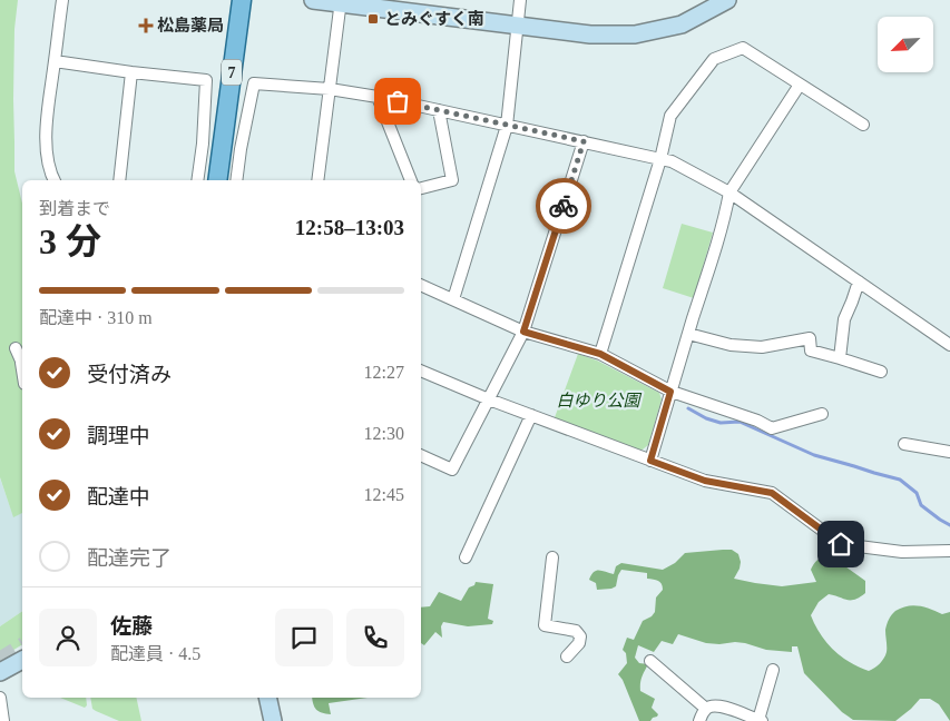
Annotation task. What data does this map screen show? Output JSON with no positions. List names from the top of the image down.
{
  "streets": {
    "main road": ["7"]
  },
  "parks": ["白ゆり公園"],
  "places": {
    "transit": ["とみぐすく南"],
    "health": ["松島薬局"]
  },
  "north": "bottom left",
  "page": {
    "heading": ["3 分", "到着まで", "12:58–13:03"],
    "panel": ["佐藤", "配達員 · 4.5"],
    "bar": "配達中 · 310 m",
    "list": [
      ["受付済み", "12:27"],
      ["調理中", "12:30"],
      ["配達中", "12:45"],
      "配達完了"
    ]
  }
}
